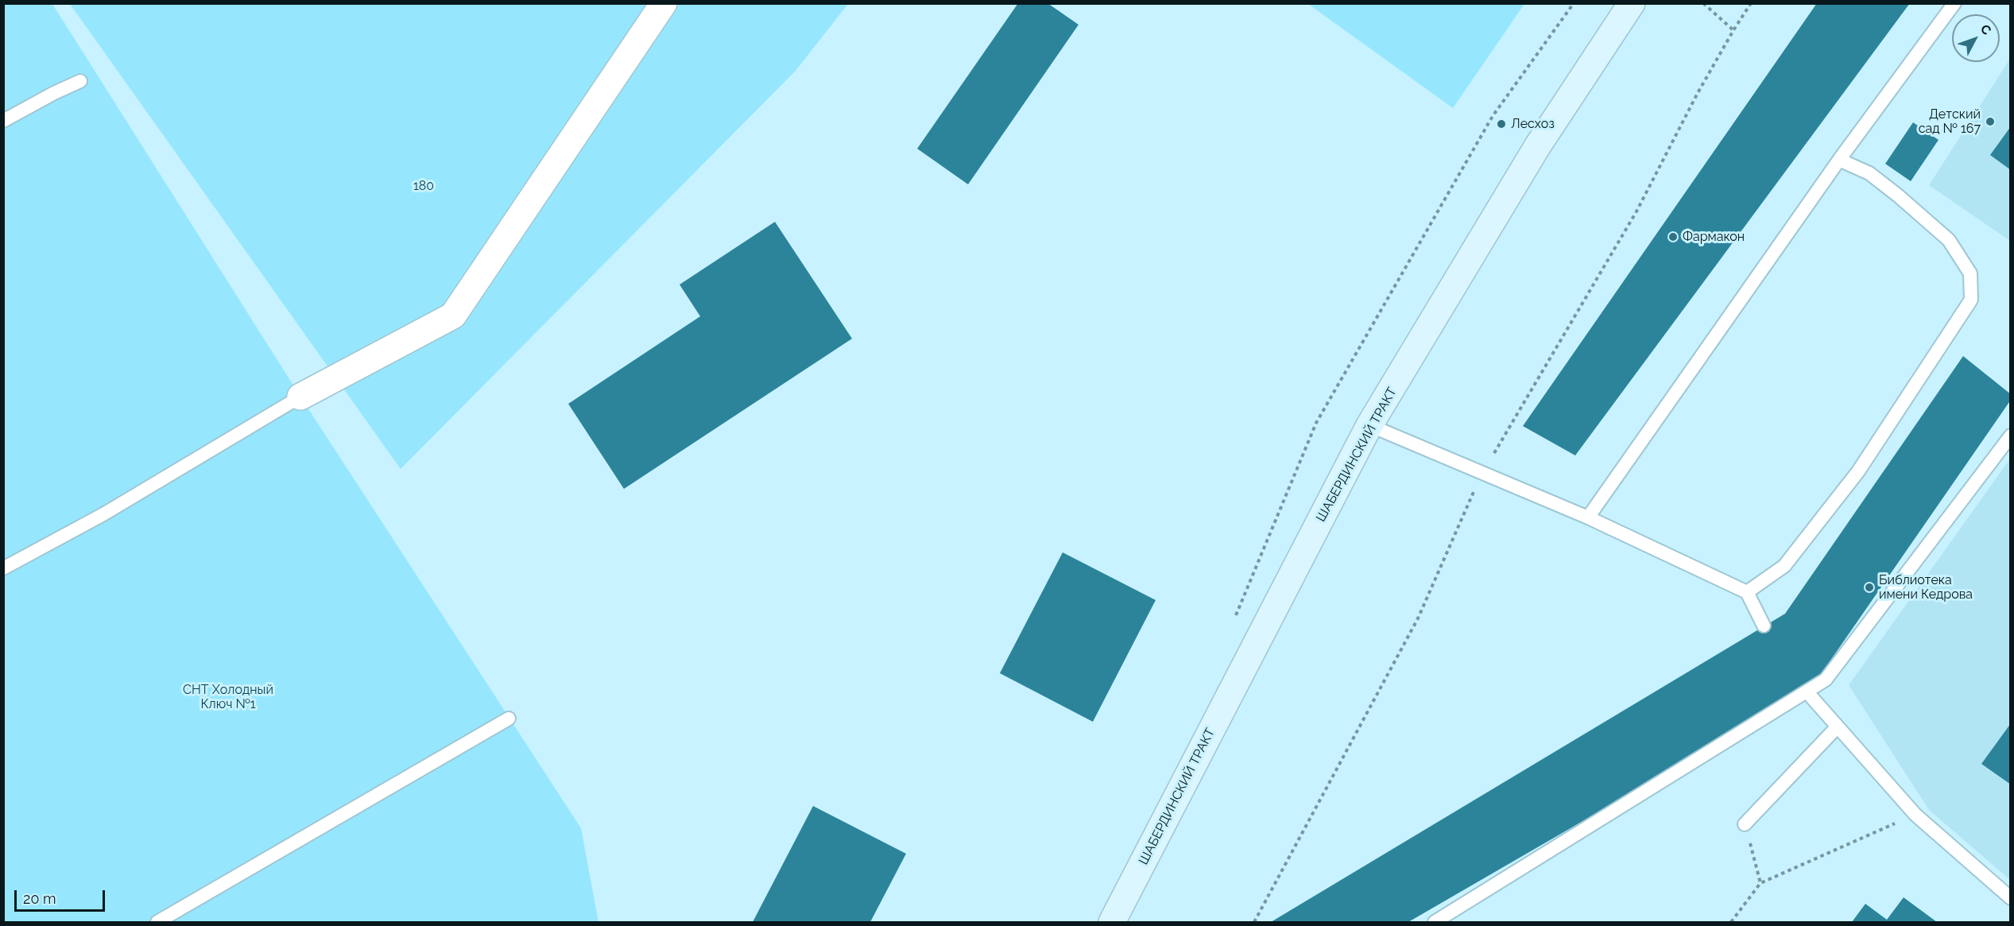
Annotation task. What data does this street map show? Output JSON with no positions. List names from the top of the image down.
{
  "streets": {
    "main road": ["ШАБЕРДИНСКИЙ ТРАКТ"]
  },
  "parks": ["180", "СНТ Холодный Ключ №1"],
  "places": [
    "Детский сад № 167",
    "Лесхоз",
    "Фармакон",
    "Библиотека имени Кедрова"
  ],
  "scale_bar": "20 m",
  "north": "top right"
}
